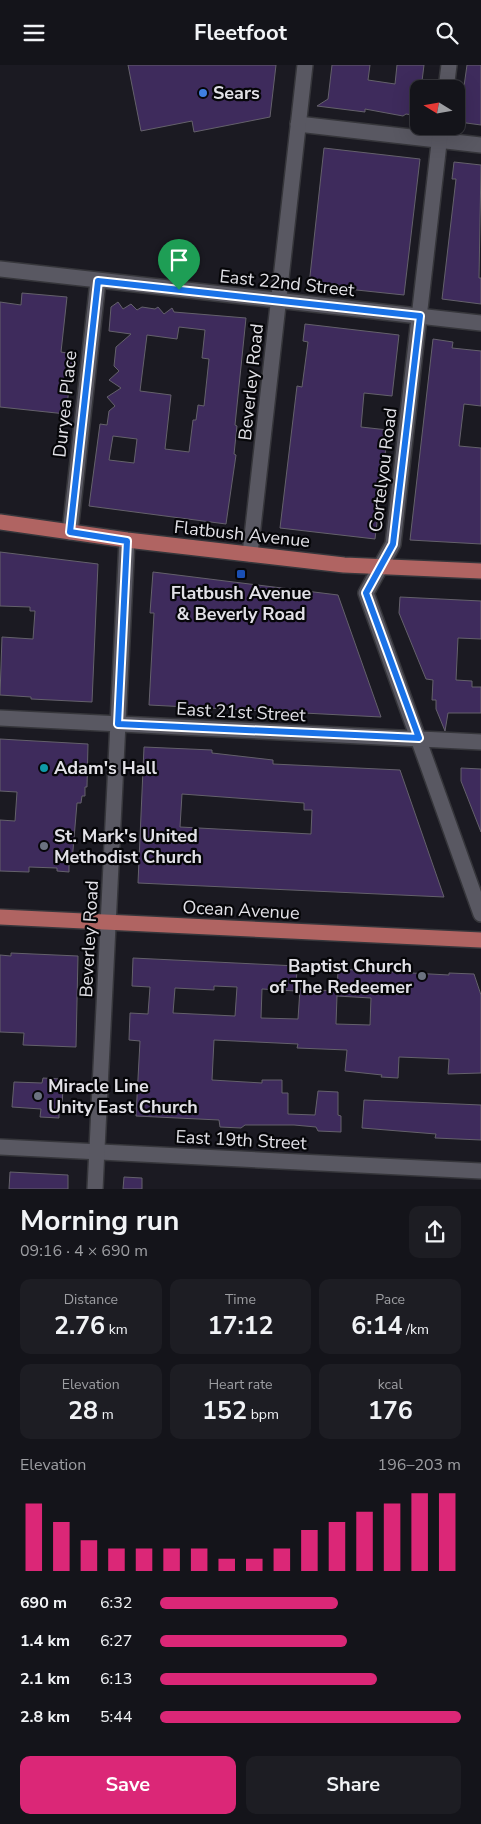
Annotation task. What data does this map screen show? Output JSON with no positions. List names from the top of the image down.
{
  "streets": {
    "main road": ["Flatbush Avenue", "Ocean Avenue"],
    "street": [
      "East 22nd Street",
      "Beverley Road",
      "Duryea Place",
      "Cortelyou Road",
      "East 21st Street",
      "East 19th Street"
    ]
  },
  "crossings": [
    ["East 22nd Street", "Beverley Road"],
    ["East 22nd Street", "Duryea Place"],
    ["East 22nd Street", "Cortelyou Road"],
    ["Beverley Road", "Flatbush Avenue"],
    ["Beverley Road", "East 21st Street"],
    ["Beverley Road", "Ocean Avenue"],
    ["Beverley Road", "East 19th Street"],
    ["Duryea Place", "Flatbush Avenue"],
    ["Cortelyou Road", "Flatbush Avenue"],
    ["Cortelyou Road", "East 21st Street"]
  ],
  "places": {
    "other": [
      "Sears",
      "Adam's Hall",
      "St. Mark's United Methodist Church",
      "Baptist Church of The Redeemer",
      "Miracle Line Unity East Church"
    ],
    "transit": ["Flatbush Avenue & Beverly Road"]
  },
  "north": "left",
  "page": {
    "header": "Fleetfoot",
    "heading": ["Morning run", "09:16 · 4 × 690 m"],
    "stats": [
      ["Distance", "2.76 km"],
      ["Time", "17:12"],
      ["Pace", "6:14 /km"],
      ["Elevation", "28 m"],
      ["Heart rate", "152 bpm"],
      ["kcal", "176"]
    ],
    "chart": ["Elevation", "196–203 m"],
    "list": [
      {
        "name": "690 m",
        "note": "6:32"
      },
      {
        "name": "1.4 km",
        "note": "6:27"
      },
      {
        "name": "2.1 km",
        "note": "6:13"
      },
      {
        "name": "2.8 km",
        "note": "5:44"
      }
    ],
    "buttons": ["Save", "Share"]
  }
}
